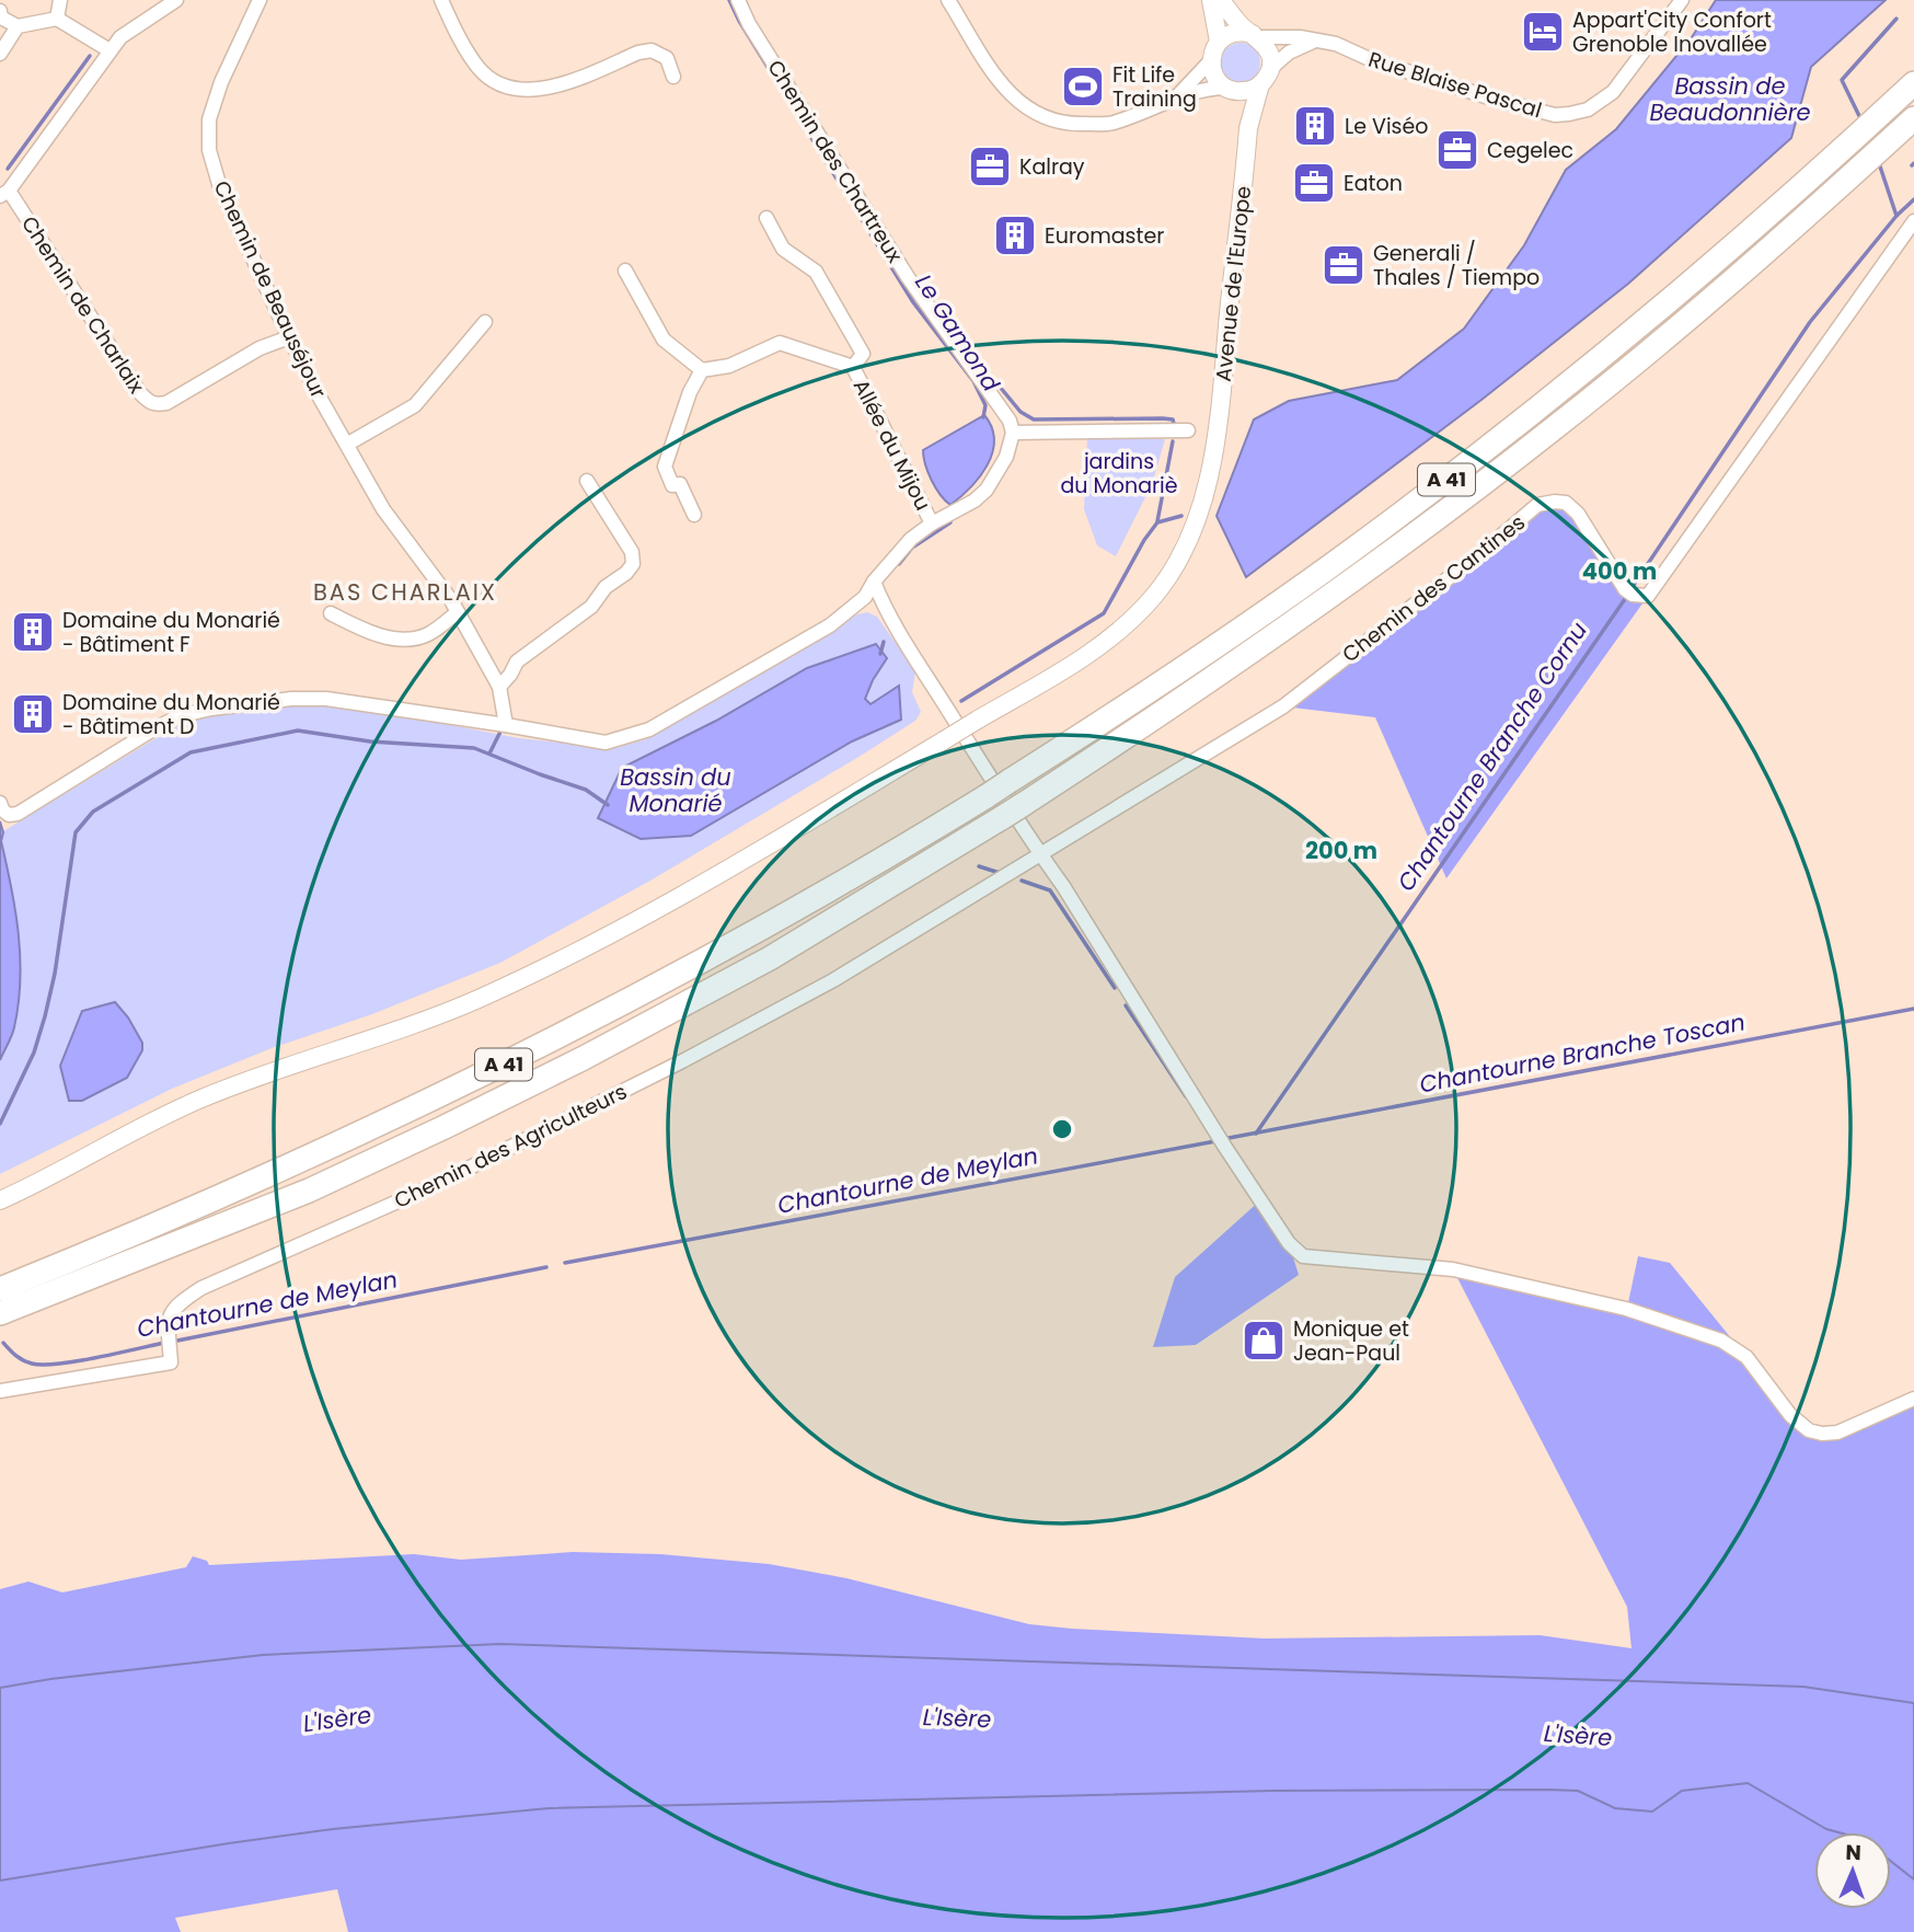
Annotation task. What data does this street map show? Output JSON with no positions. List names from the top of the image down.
{
  "streets": {
    "highway": ["A 41"],
    "main road": ["Avenue de l'Europe"],
    "street": [
      "Rue Blaise Pascal",
      "Chemin des Chartreux",
      "Chemin de Beauséjour",
      "Chemin de Charlaix",
      "Allée du Mijou",
      "Chemin des Cantines",
      "Chemin des Agriculteurs"
    ]
  },
  "crossings": [
    ["Rue Blaise Pascal", "Avenue de l'Europe"],
    ["Chemin de Beauséjour", "Chemin de Charlaix"],
    ["Chemin des Cantines", "Chemin des Agriculteurs"]
  ],
  "districts": ["BAS CHARLAIX"],
  "water": [
    "Bassin de Beaudonnière",
    "Le Gamond",
    "Chantourne Branche Cornu",
    "Bassin du Monarié",
    "Chantourne Branche Toscan",
    "Chantourne de Meylan",
    "L'Isère"
  ],
  "parks": ["jardins du Monariè"],
  "places": {
    "hotel": ["Appart'City Confort Grenoble Inovallée"],
    "sports": ["Fit Life Training"],
    "building": [
      "Le Viséo",
      "Euromaster",
      "Domaine du Monarié - Bâtiment F",
      "Domaine du Monarié - Bâtiment D"
    ],
    "office": [
      "Cegelec",
      "Kalray",
      "Eaton",
      "Generali / Thales / Tiempo"
    ],
    "shop": ["Monique et Jean-Paul"]
  },
  "north": "top",
  "rings": ["400 m", "200 m"]
}
